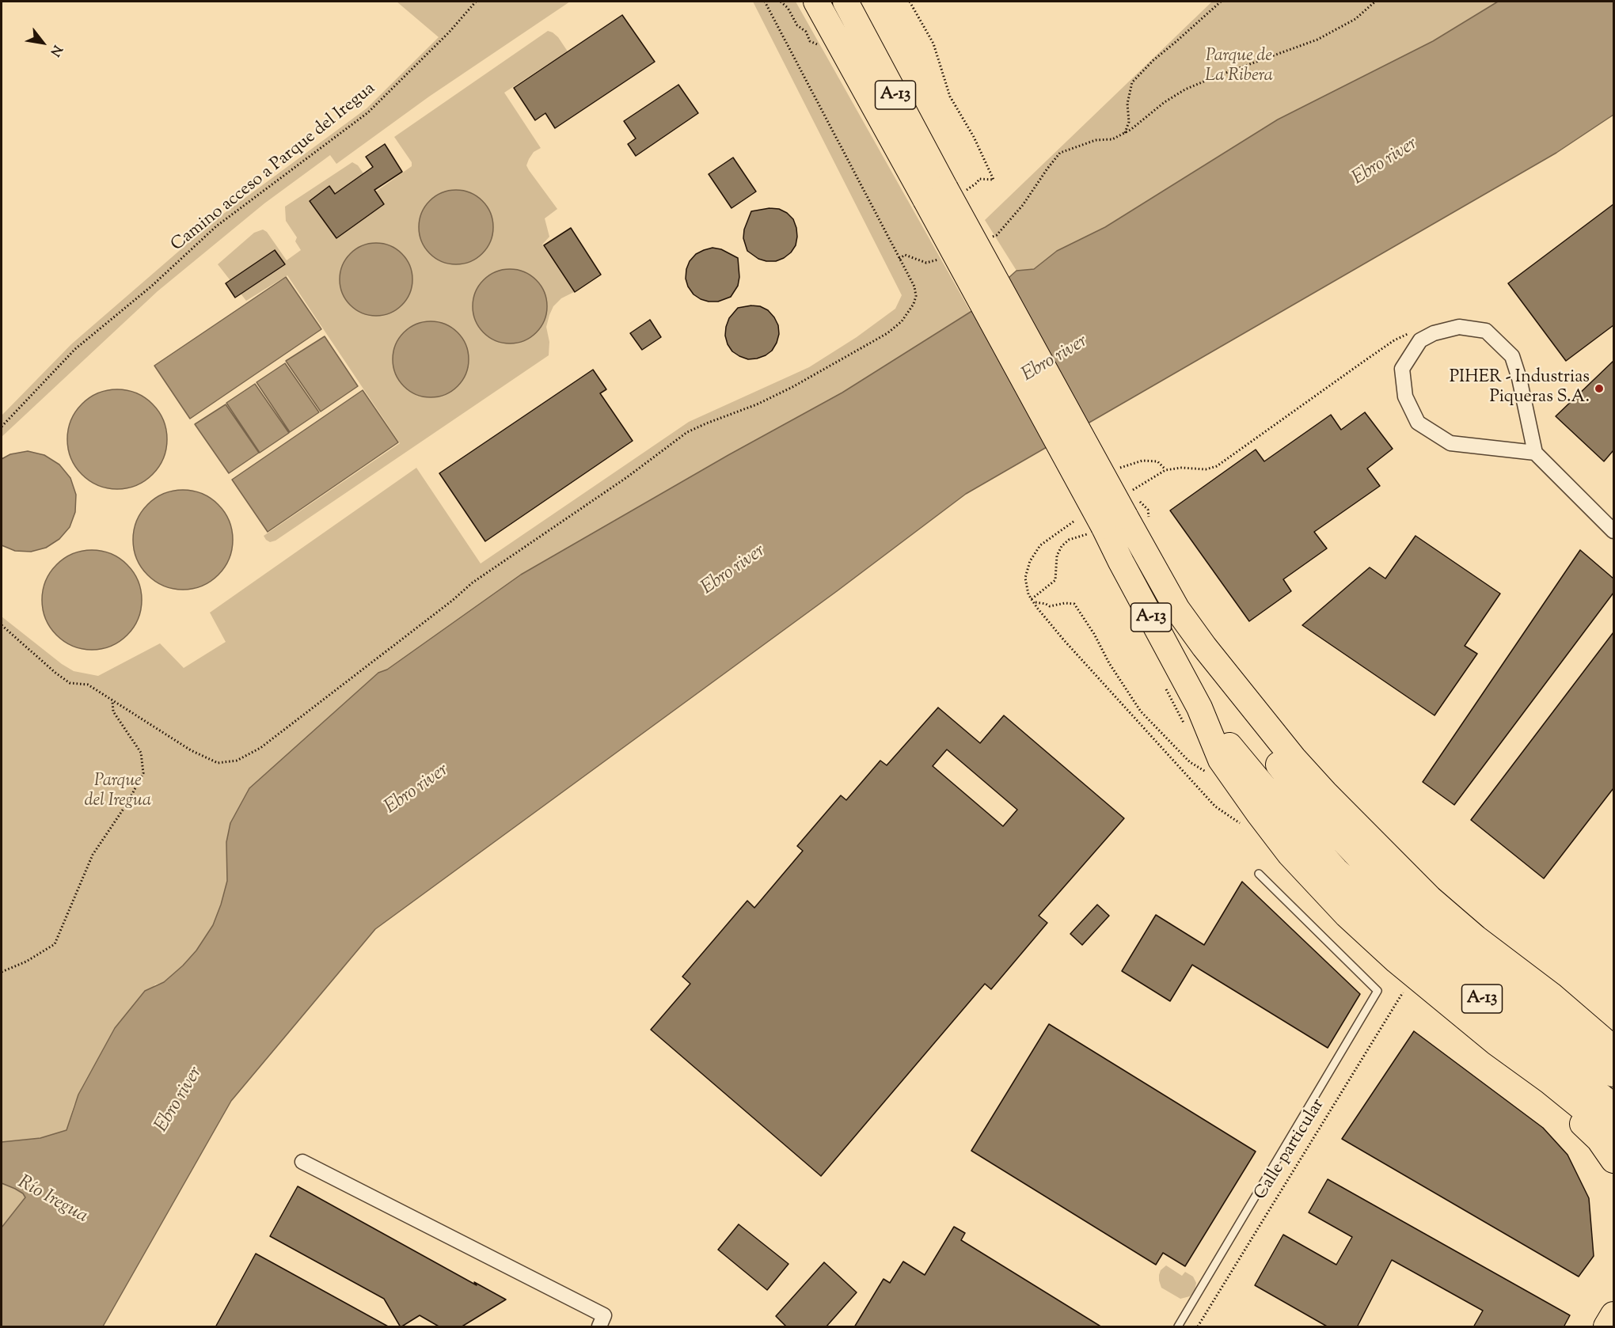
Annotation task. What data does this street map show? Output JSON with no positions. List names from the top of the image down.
{
  "streets": {
    "highway": ["A-13"],
    "path": ["Camino acceso a Parque del Iregua", "Calle particular"]
  },
  "water": ["Ebro river", "Río Iregua"],
  "parks": ["Parque de La Ribera", "Parque del Iregua"],
  "places": ["PIHER - Industrias Piqueras S.A."],
  "north": "bottom right"
}
